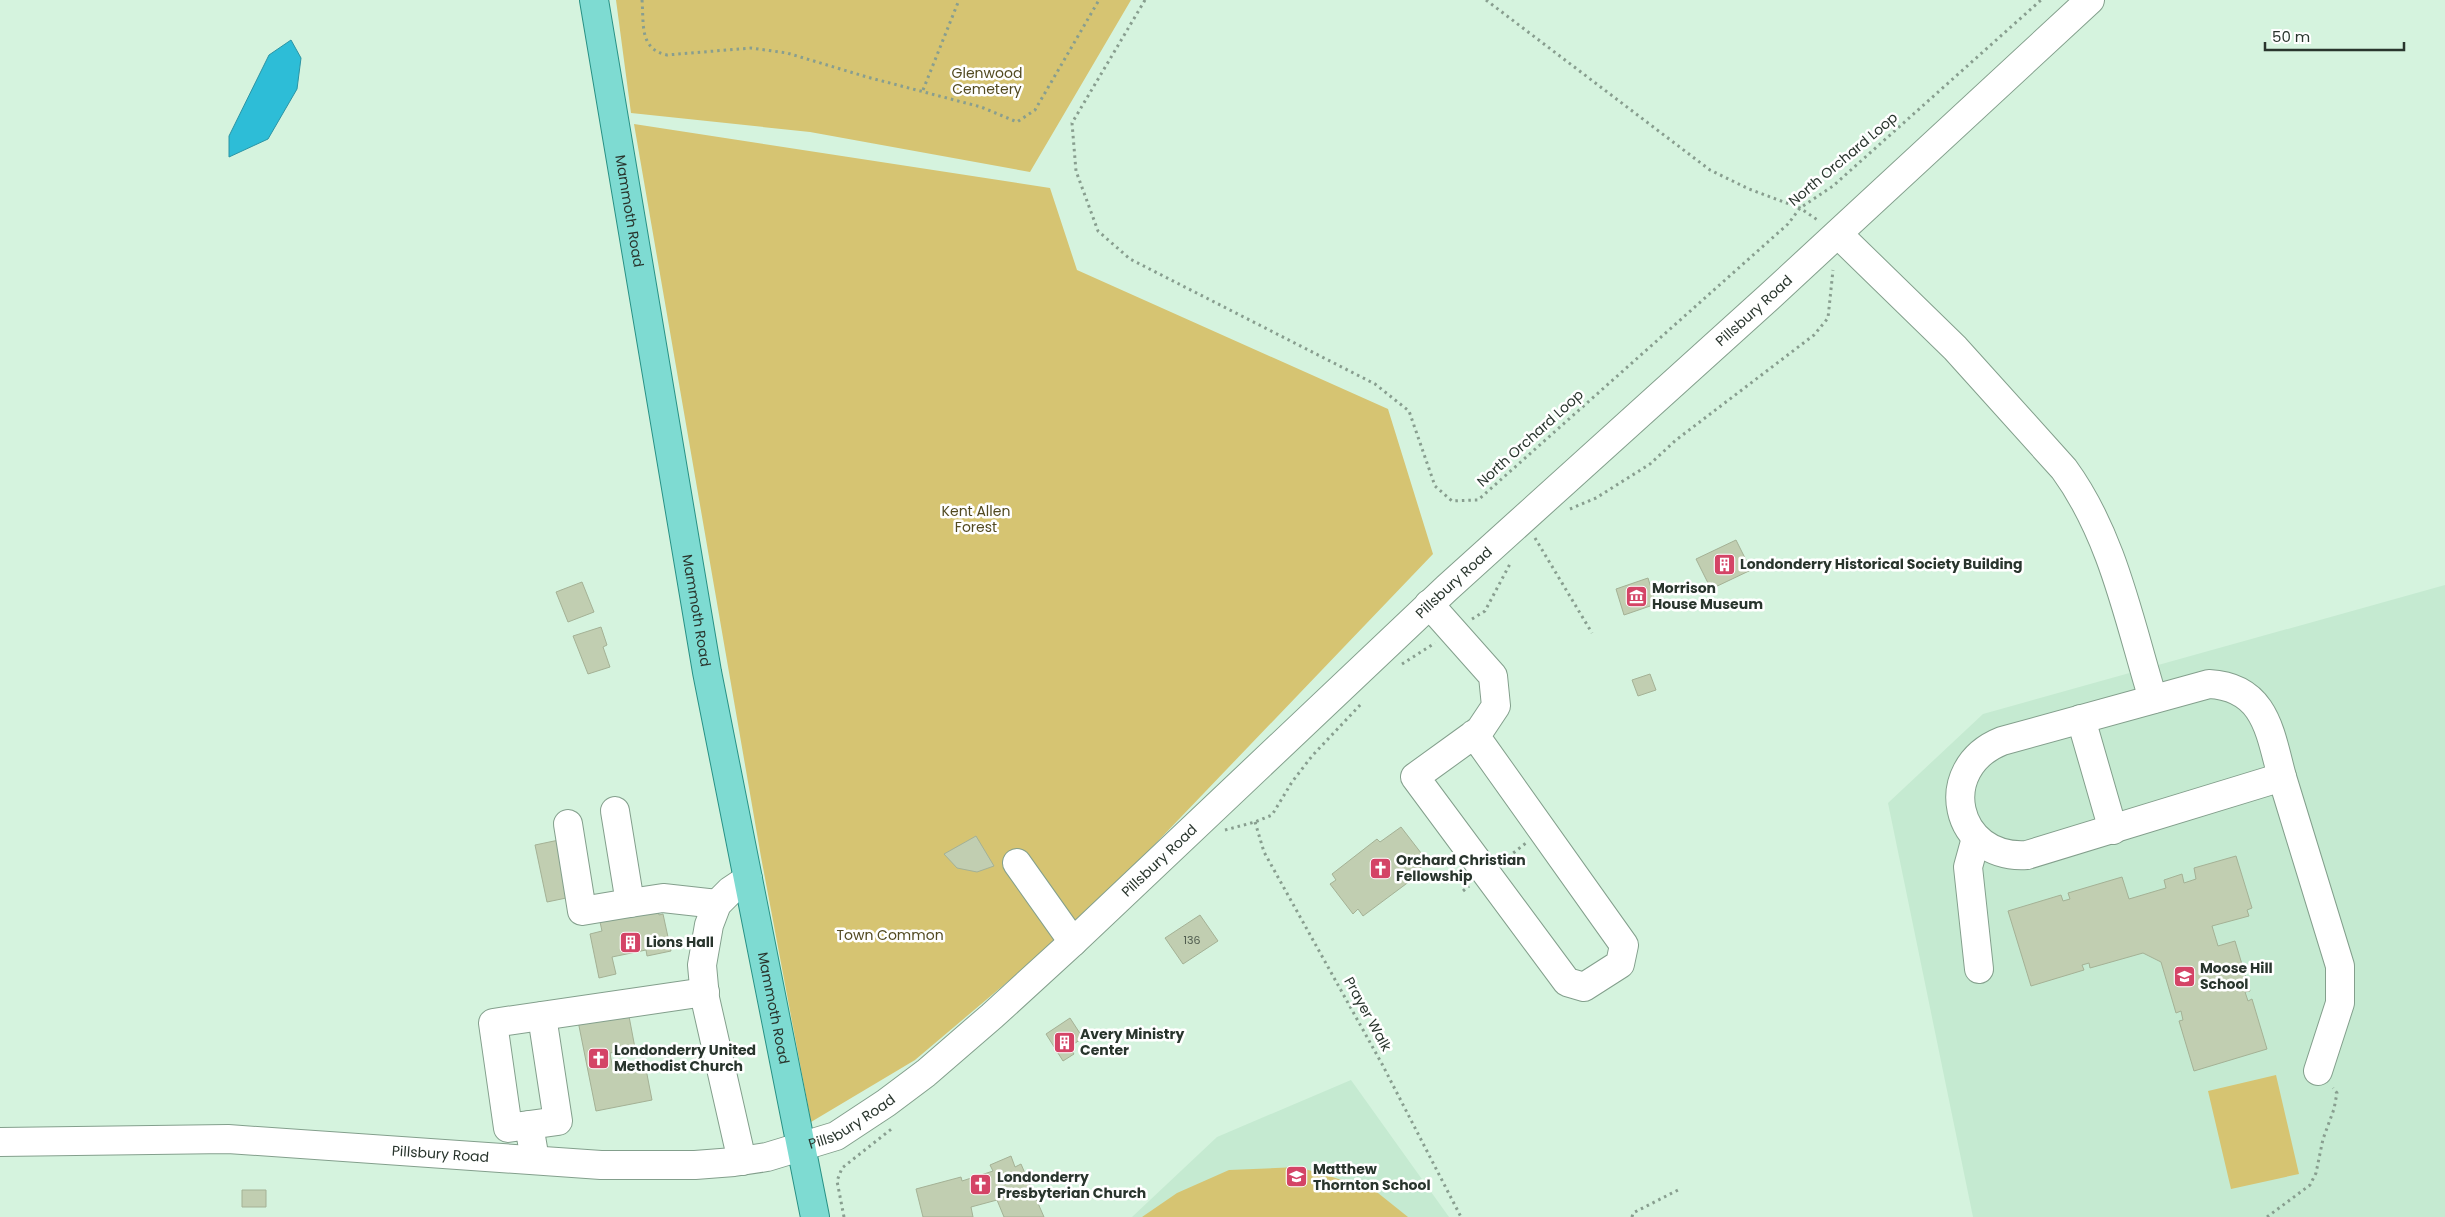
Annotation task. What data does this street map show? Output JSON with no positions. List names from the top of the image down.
{
  "streets": {
    "main road": ["Mammoth Road"],
    "street": ["Pillsbury Road"],
    "path": ["North Orchard Loop", "Prayer Walk"]
  },
  "crossings": [
    ["Mammoth Road", "Pillsbury Road"]
  ],
  "parks": ["Glenwood Cemetery", "Kent Allen Forest", "Town Common"],
  "places": {
    "building": ["Londonderry Historical Society Building", "Lions Hall", "Avery Ministry Center"],
    "museum": ["Morrison House Museum"],
    "church": ["Orchard Christian Fellowship", "Londonderry United Methodist Church", "Londonderry Presbyterian Church"],
    "school or university": ["Moose Hill School", "Matthew Thornton School"]
  },
  "house_numbers": ["136"],
  "scale_bar": "50 m"
}
